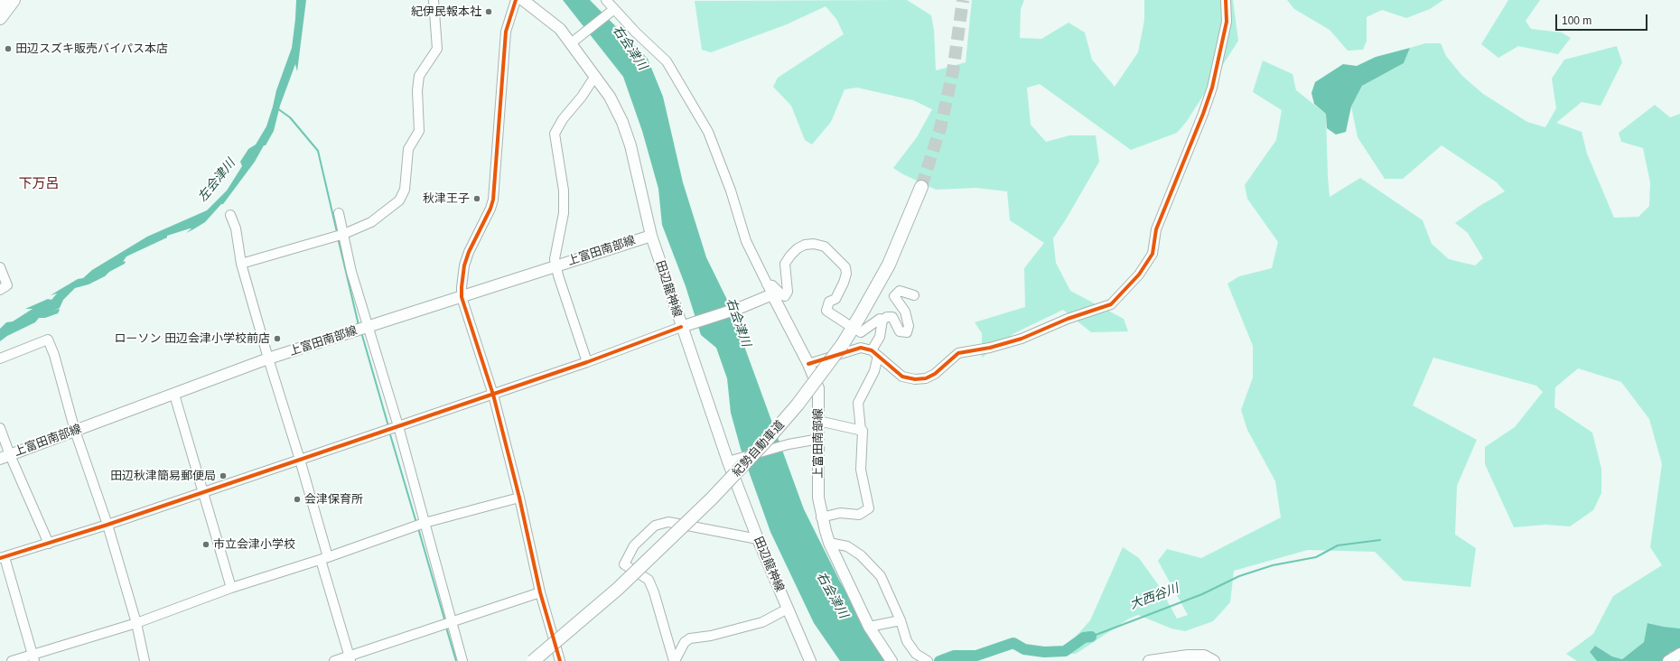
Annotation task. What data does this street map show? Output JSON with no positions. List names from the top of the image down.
{
  "streets": {
    "highway": ["紀勢自動車道"],
    "main road": ["上富田南部線", "田辺龍神線"]
  },
  "crossings": [
    ["上富田南部線", "田辺龍神線"]
  ],
  "districts": ["下万呂"],
  "water": ["右会津川", "左会津川", "大西谷川"],
  "places": [
    "紀伊民報本社",
    "田辺スズキ販売バイパス本店",
    "秋津王子",
    "ローソン 田辺会津小学校前店",
    "田辺秋津簡易郵便局",
    "会津保育所",
    "市立会津小学校"
  ],
  "scale_bar": "100 m"
}
